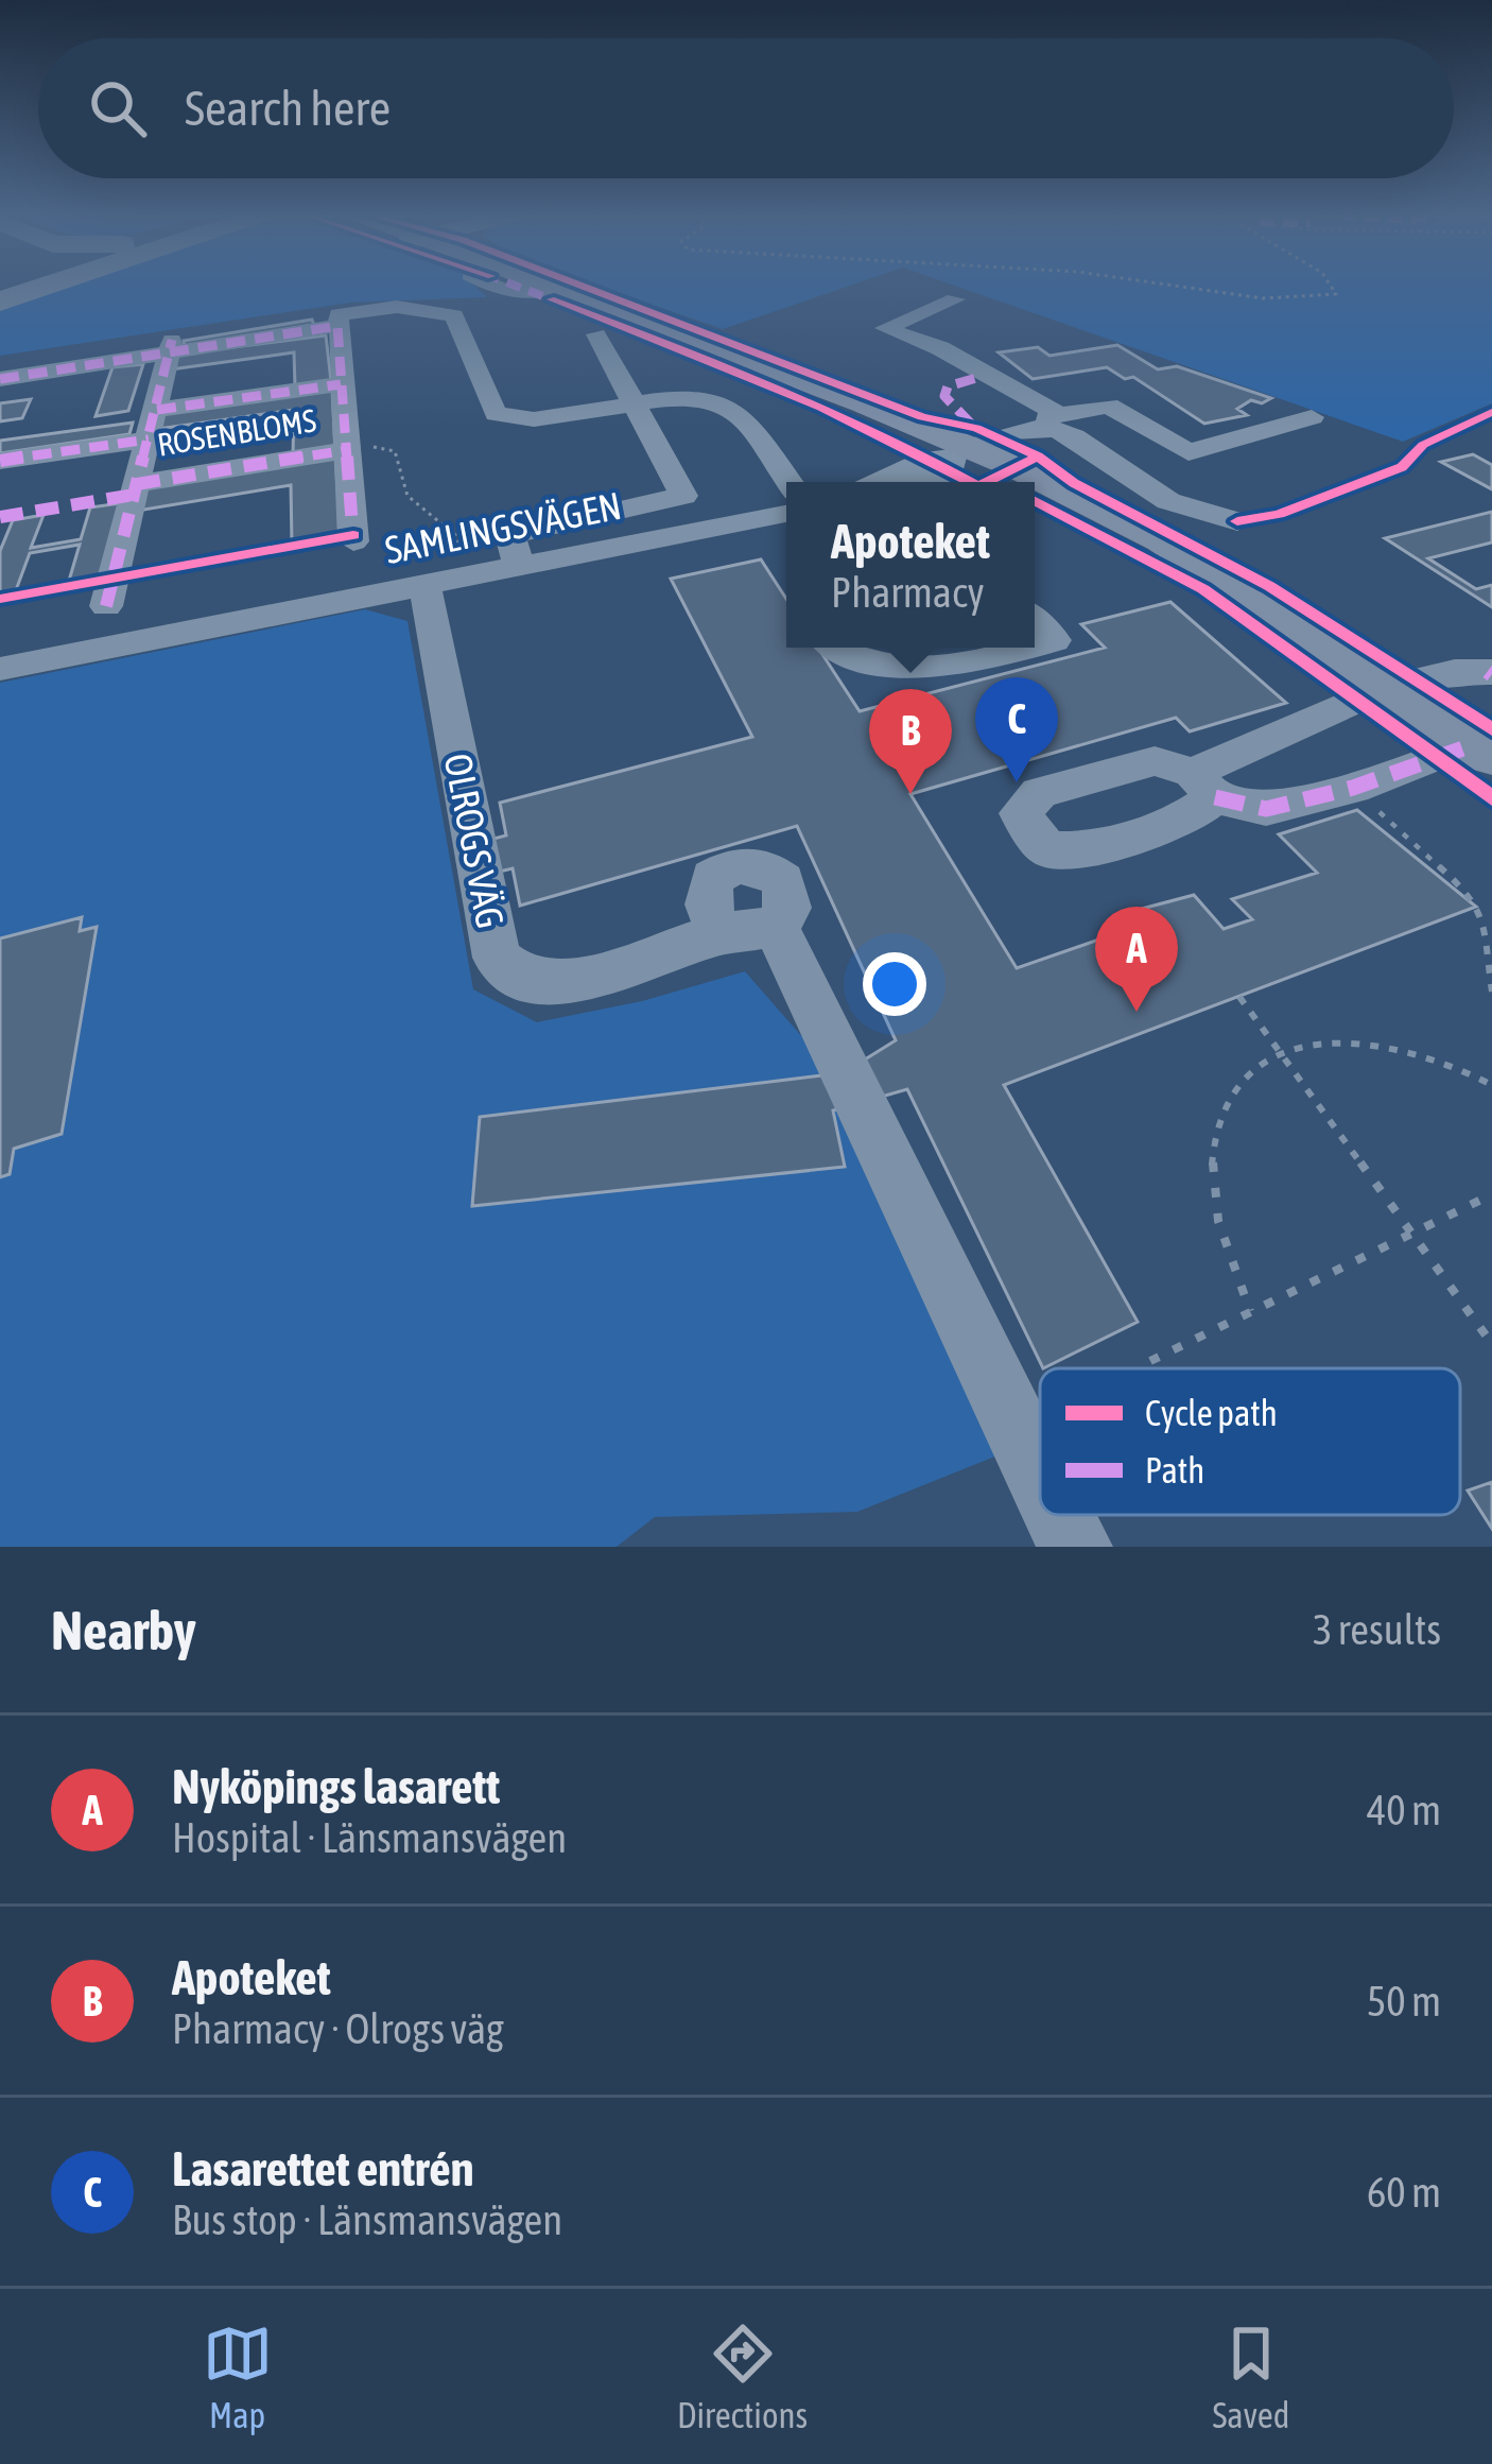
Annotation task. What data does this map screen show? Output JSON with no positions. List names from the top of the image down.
{
  "streets": {
    "street": ["ROSENBLOMS", "SAMLINGSVÄGEN", "OLROGS VÄG"]
  },
  "crossings": [
    ["SAMLINGSVÄGEN", "OLROGS VÄG"]
  ],
  "legend": ["Cycle path", "Path"],
  "page": {
    "search": "Search here",
    "popup": ["Apoteket", "Pharmacy"],
    "pins": ["C", "B", "A"],
    "heading": ["Nearby", "3 results"],
    "list": [
      {
        "mark": "A",
        "name": "Nyköpings lasarett",
        "note": "Hospital · Länsmansvägen",
        "value": "40 m"
      },
      {
        "mark": "B",
        "name": "Apoteket",
        "note": "Pharmacy · Olrogs väg",
        "value": "50 m"
      },
      {
        "mark": "C",
        "name": "Lasarettet entrén",
        "note": "Bus stop · Länsmansvägen",
        "value": "60 m"
      }
    ],
    "nav": ["Map", "Directions", "Saved"]
  }
}
